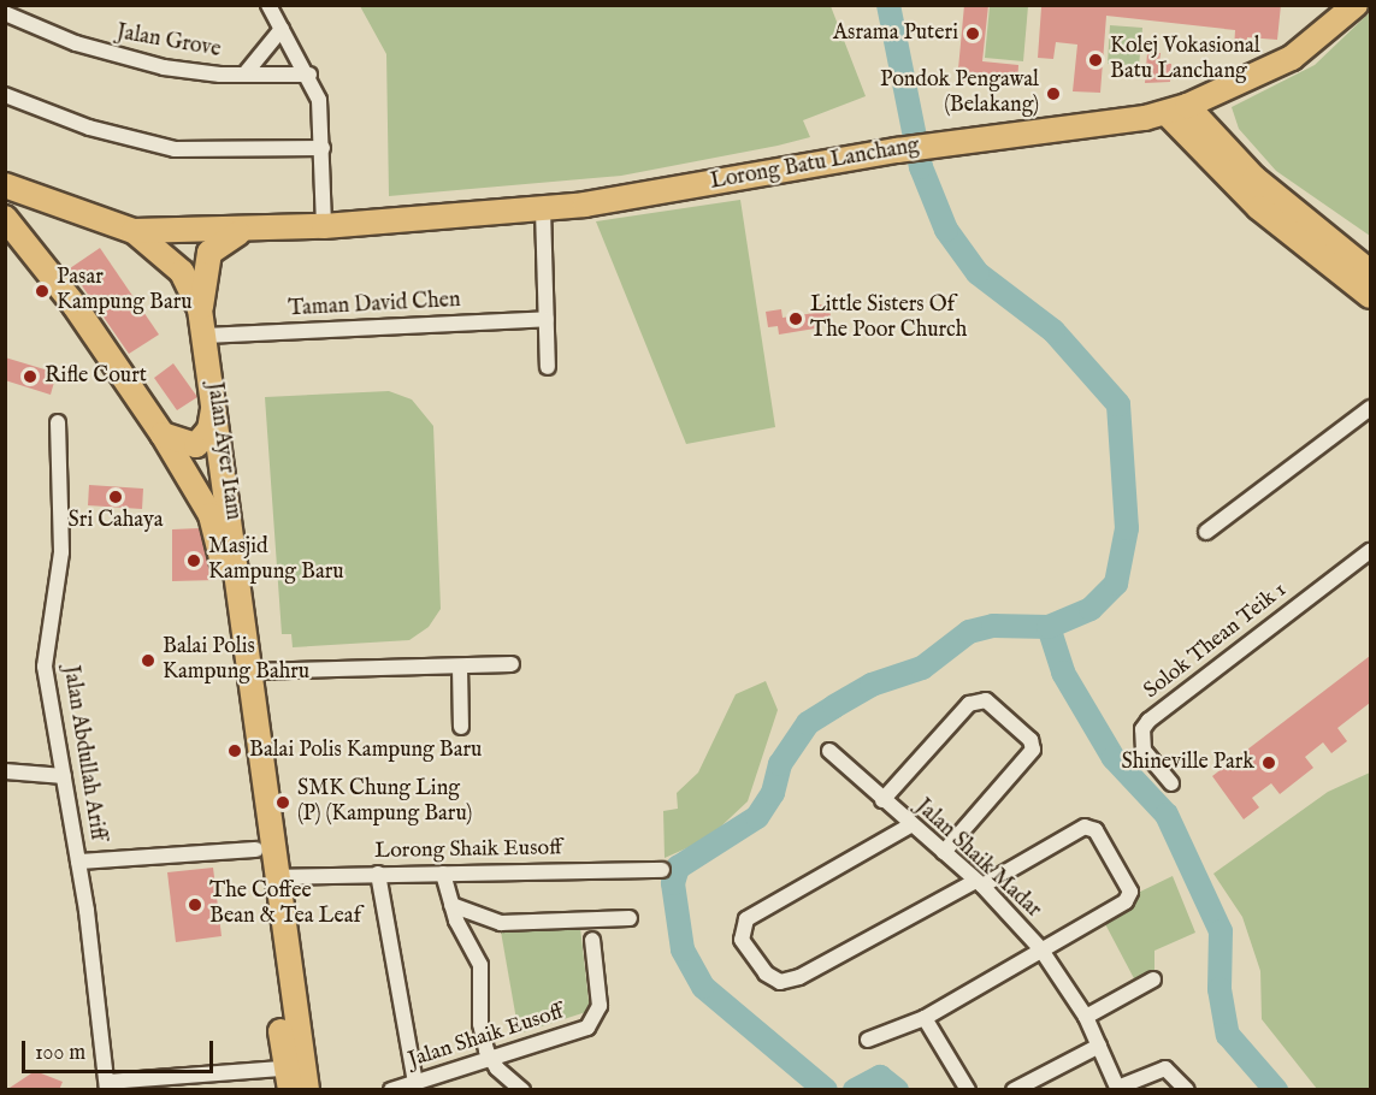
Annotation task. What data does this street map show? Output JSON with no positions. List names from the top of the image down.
{
  "streets": {
    "main road": ["Lorong Batu Lanchang", "Jalan Ayer Itam"],
    "street": [
      "Jalan Grove",
      "Taman David Chen",
      "Solok Thean Teik 1",
      "Jalan Abdullah Ariff",
      "Lorong Shaik Eusoff",
      "Jalan Shaik Madar",
      "Jalan Shaik Eusoff"
    ]
  },
  "crossings": [
    ["Lorong Batu Lanchang", "Jalan Ayer Itam"],
    ["Taman David Chen", "Jalan Ayer Itam"],
    ["Jalan Ayer Itam", "Lorong Shaik Eusoff"]
  ],
  "places": [
    "Asrama Puteri",
    "Kolej Vokasional Batu Lanchang",
    "Pondok Pengawal (Belakang)",
    "Pasar Kampung Baru",
    "Little Sisters Of The Poor Church",
    "Rifle Court",
    "Sri Cahaya",
    "Masjid Kampung Baru",
    "Balai Polis Kampung Bahru",
    "Balai Polis Kampung Baru",
    "Shineville Park",
    "SMK Chung Ling (P) (Kampung Baru)",
    "The Coffee Bean & Tea Leaf"
  ],
  "scale_bar": "100 m"
}
